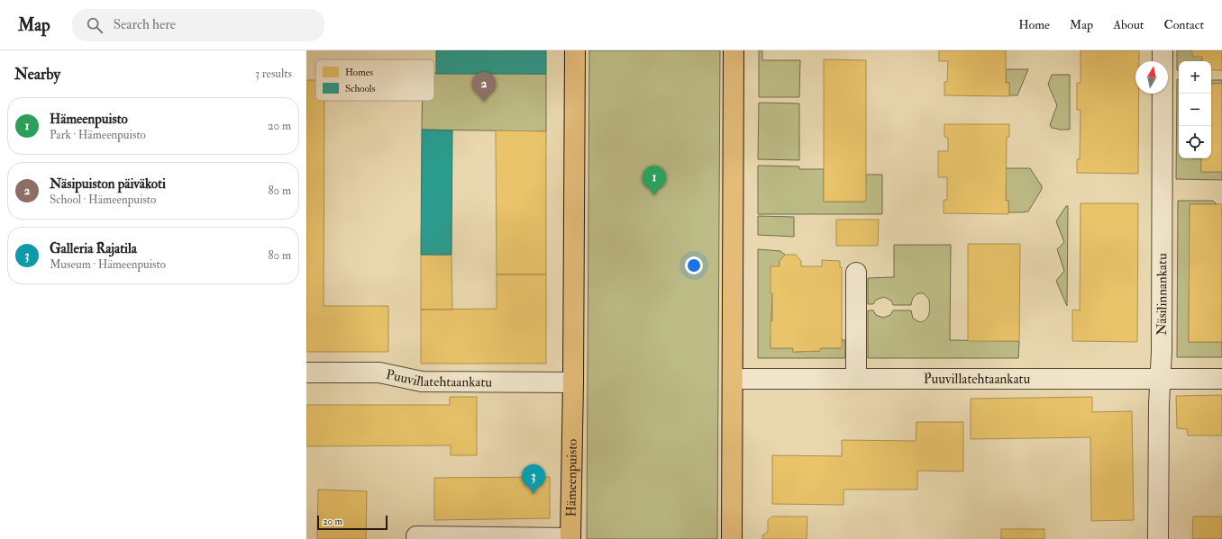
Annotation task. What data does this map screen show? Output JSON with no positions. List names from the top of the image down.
{
  "streets": {
    "main road": ["Hämeenpuisto"],
    "street": ["Näsilinnankatu", "Puuvillatehtaankatu"]
  },
  "crossings": [
    ["Näsilinnankatu", "Puuvillatehtaankatu"],
    ["Puuvillatehtaankatu", "Hämeenpuisto"]
  ],
  "legend": ["Homes", "Schools"],
  "scale_bar": "20 m",
  "north": "top",
  "page": {
    "header": "Map",
    "search": "Search here",
    "nav": [
      "Home",
      "Map",
      "About",
      "Contact"
    ],
    "heading": ["Nearby", "3 results"],
    "map_buttons": ["+", "−"],
    "pins": ["2", "1", "3"],
    "list": [
      {
        "mark": "1",
        "name": "Hämeenpuisto",
        "note": "Park · Hämeenpuisto",
        "value": "20 m"
      },
      {
        "mark": "2",
        "name": "Näsipuiston päiväkoti",
        "note": "School · Hämeenpuisto",
        "value": "80 m"
      },
      {
        "mark": "3",
        "name": "Galleria Rajatila",
        "note": "Museum · Hämeenpuisto",
        "value": "80 m"
      }
    ],
    "scale": "20 m"
  }
}
